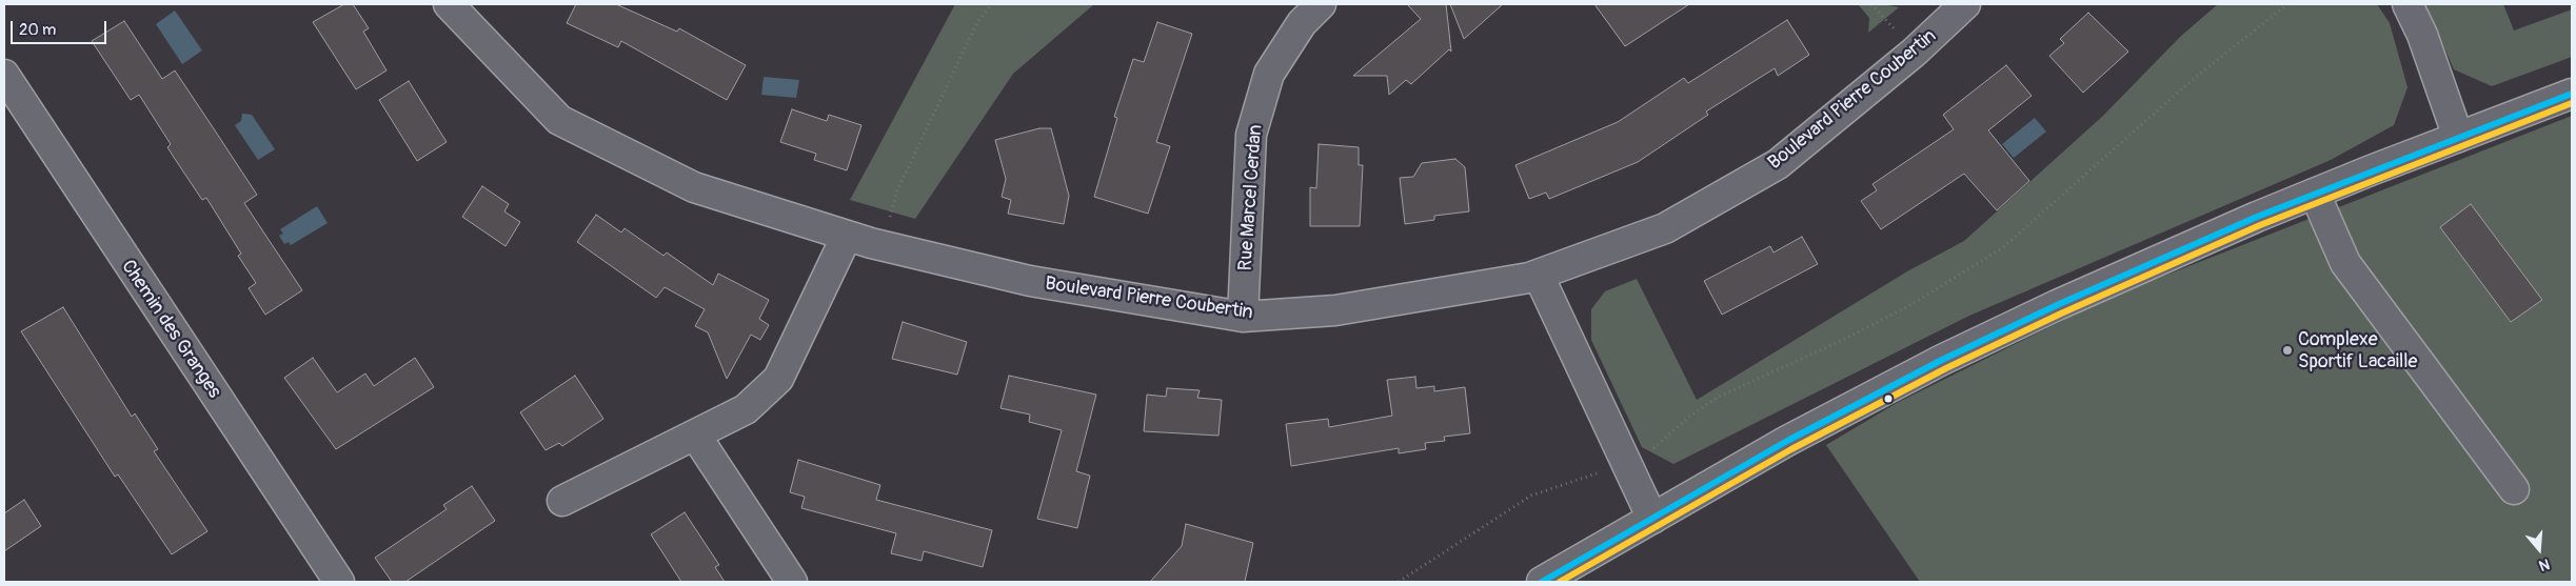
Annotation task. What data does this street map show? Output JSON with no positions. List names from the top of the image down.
{
  "streets": {
    "street": ["Boulevard Pierre Coubertin", "Rue Marcel Cerdan", "Chemin des Granges"]
  },
  "crossings": [
    ["Boulevard Pierre Coubertin", "Rue Marcel Cerdan"]
  ],
  "places": ["Complexe Sportif Lacaille"],
  "scale_bar": "20 m",
  "north": "bottom"
}
